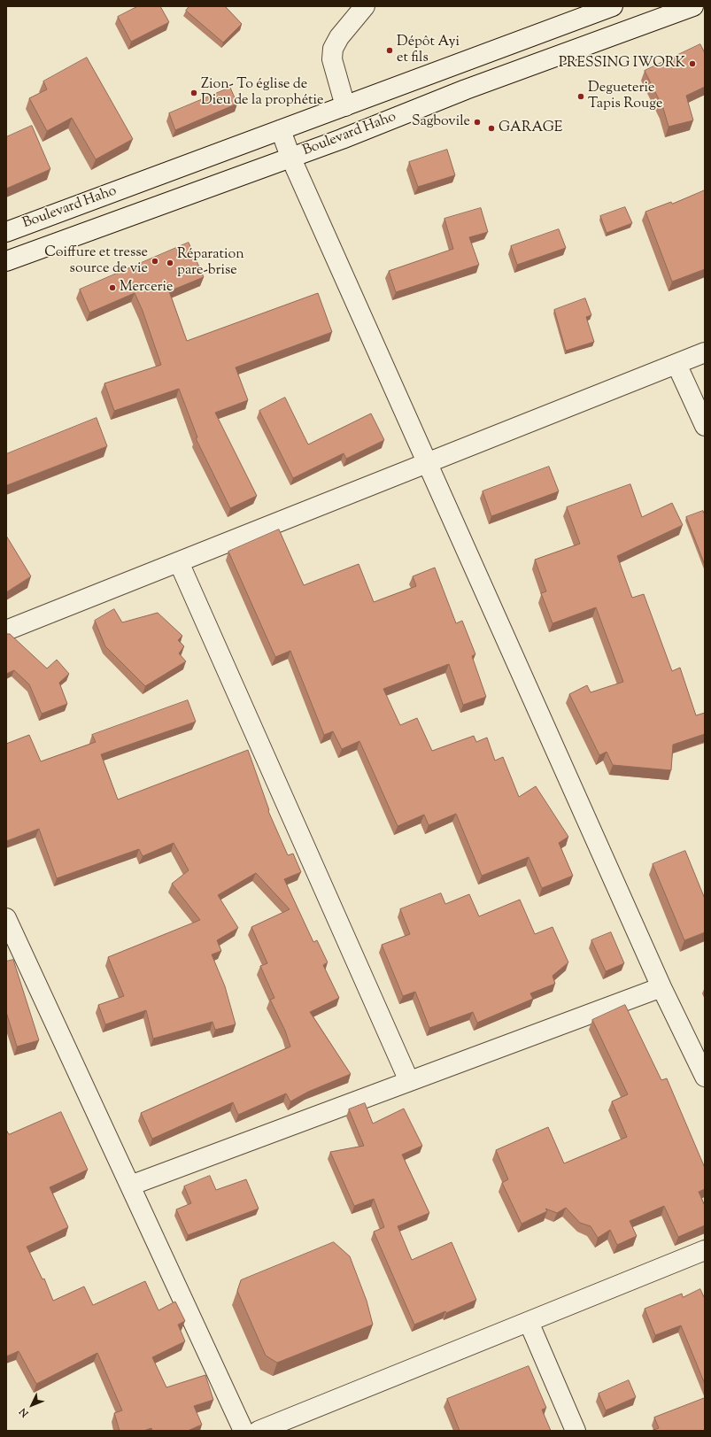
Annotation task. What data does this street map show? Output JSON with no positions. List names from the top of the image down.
{
  "streets": {
    "street": ["Boulevard Haho"]
  },
  "places": [
    "Dépôt Ayi et fils",
    "PRESSING IWORK",
    "Zion- To église de Dieu de la prophétie",
    "Degueterie Tapis Rouge",
    "Sagbovile",
    "GARAGE",
    "Coiffure et tresse source de vie",
    "Réparation pare-brise",
    "Mercerie"
  ],
  "north": "bottom left"
}
